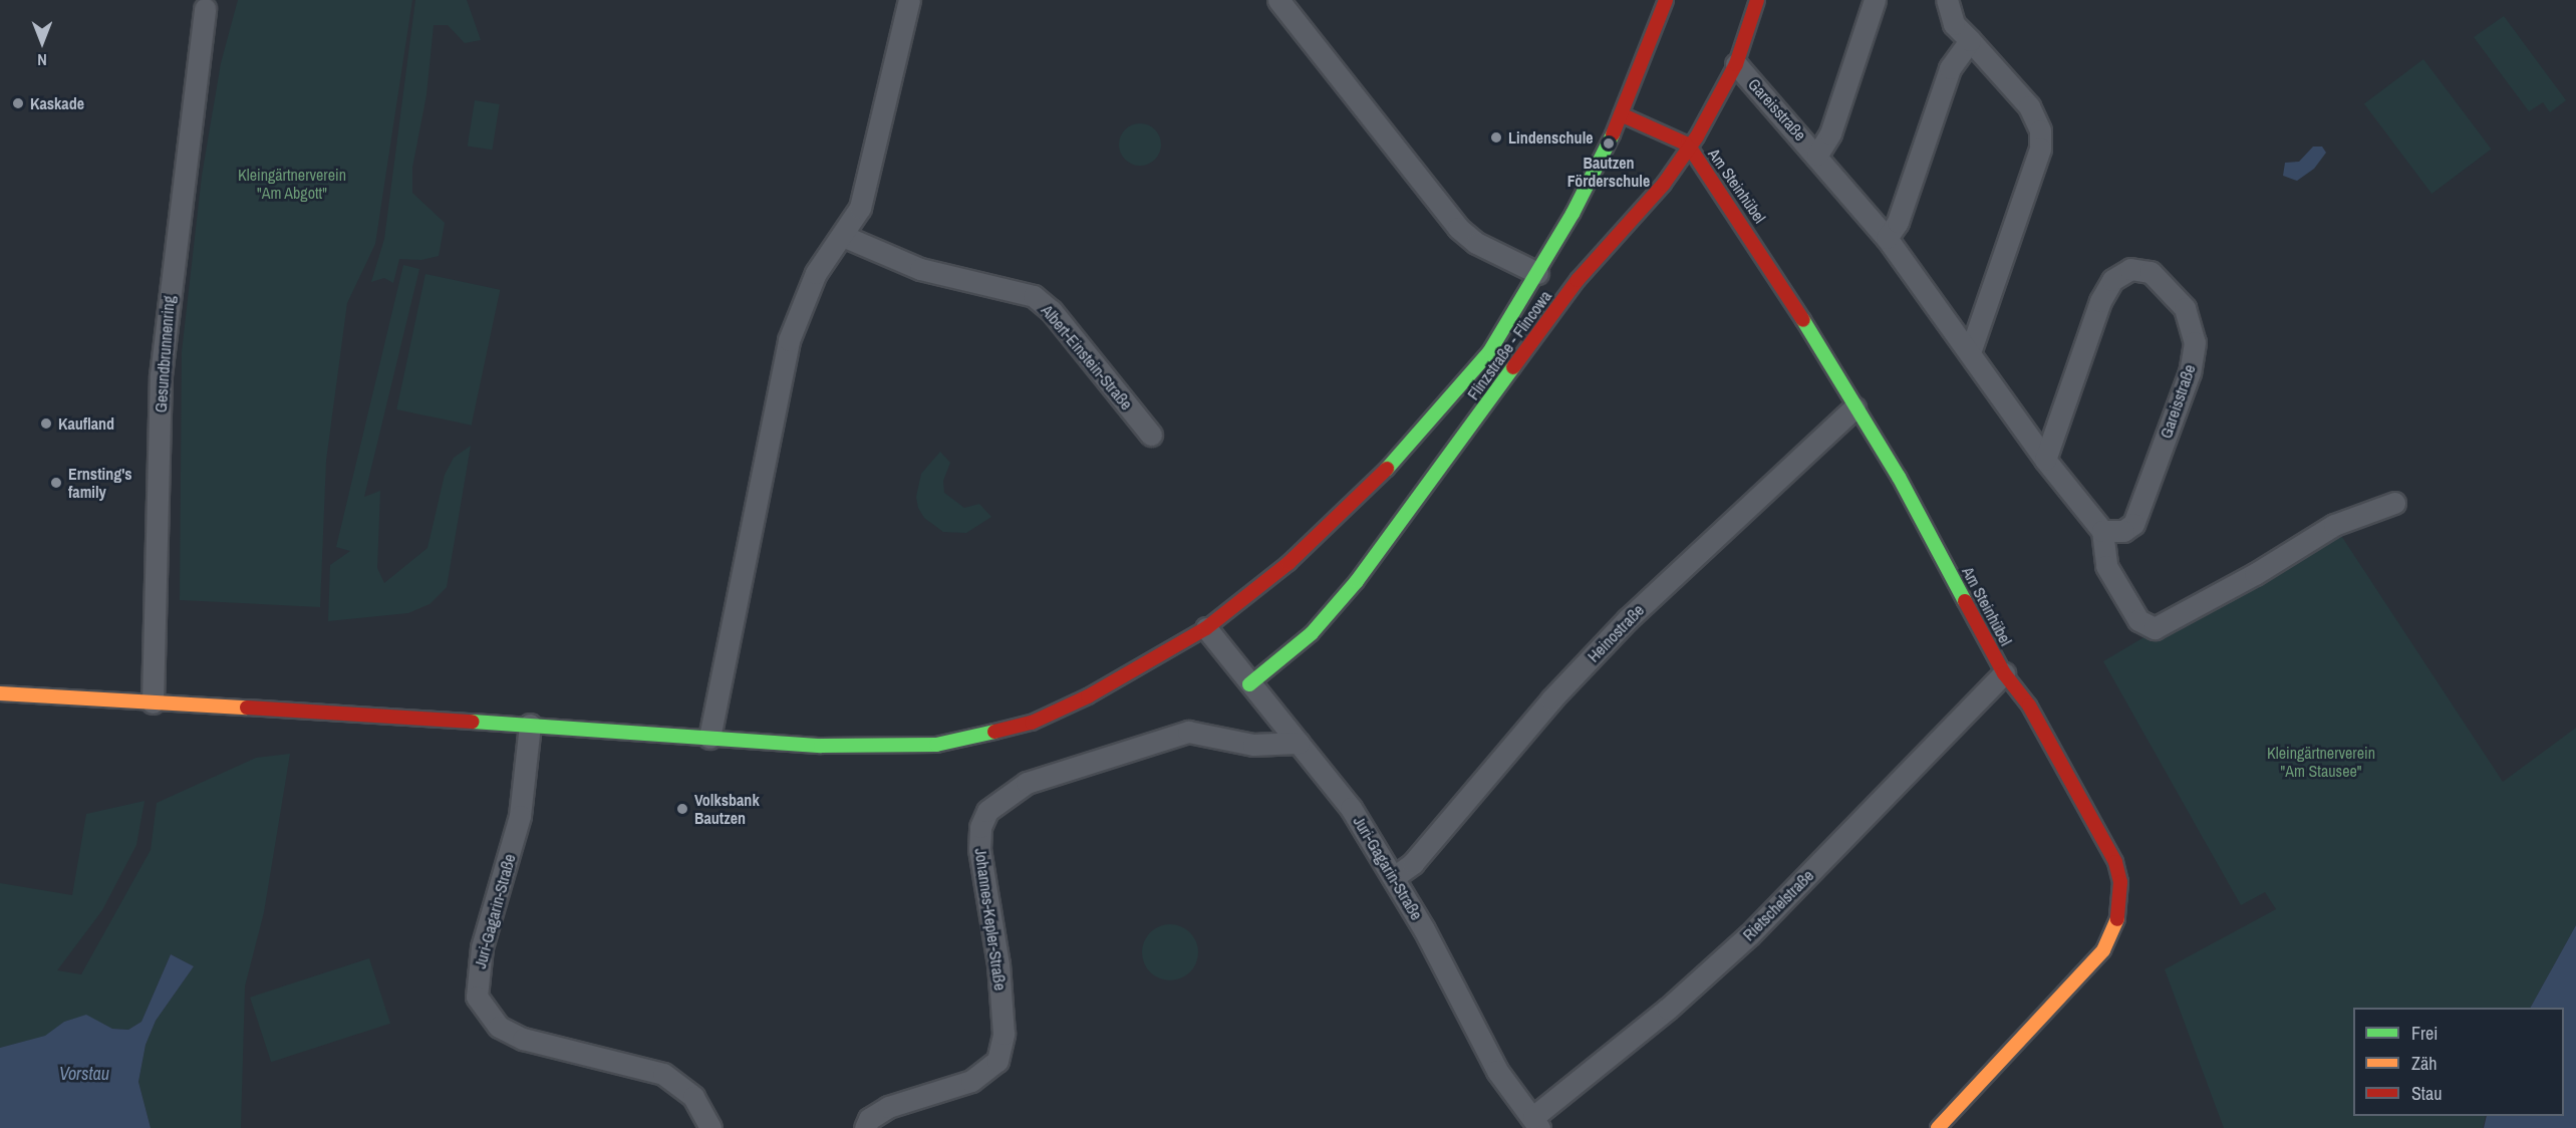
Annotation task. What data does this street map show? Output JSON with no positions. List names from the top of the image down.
{
  "streets": {
    "street": [
      "Gareisstraße",
      "Am Steinhübel",
      "Flinzstraße - Flincowa",
      "Gesundbrunnenring",
      "Albert-Einstein-Straße",
      "Heinostraße",
      "Juri-Gagarin-Straße",
      "Rietschelstraße",
      "Johannes-Kepler-Straße"
    ]
  },
  "crossings": [
    ["Gareisstraße", "Flinzstraße - Flincowa"],
    ["Am Steinhübel", "Flinzstraße - Flincowa"],
    ["Am Steinhübel", "Heinostraße"],
    ["Am Steinhübel", "Rietschelstraße"],
    ["Flinzstraße - Flincowa", "Juri-Gagarin-Straße"],
    ["Heinostraße", "Juri-Gagarin-Straße"],
    ["Juri-Gagarin-Straße", "Rietschelstraße"],
    ["Juri-Gagarin-Straße", "Johannes-Kepler-Straße"]
  ],
  "water": ["Vorstau"],
  "parks": ["Kleingärtnerverein \"Am Abgott\"", "Kleingärtnerverein \"Am Stausee\""],
  "places": [
    "Kaskade",
    "Lindenschule",
    "Bautzen Förderschule",
    "Kaufland",
    "Ernsting's family",
    "Volksbank Bautzen"
  ],
  "legend": ["Frei", "Zäh", "Stau"],
  "north": "bottom"
}
